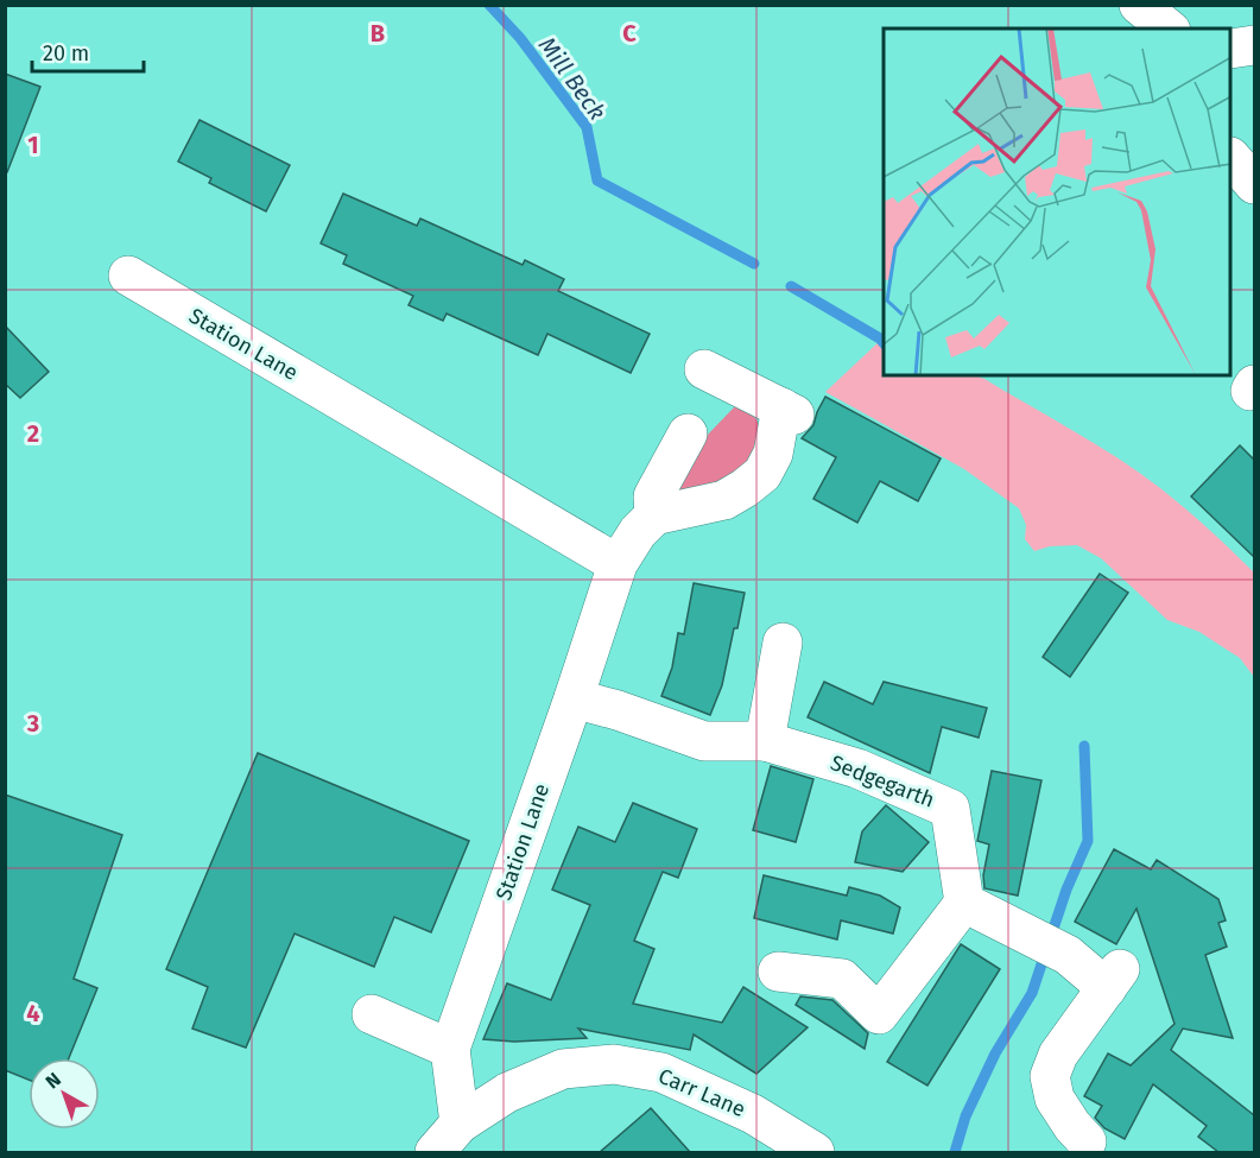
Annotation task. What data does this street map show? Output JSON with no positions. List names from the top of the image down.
{
  "streets": {
    "street": ["Station Lane", "Sedgegarth", "Carr Lane"]
  },
  "crossings": [
    ["Station Lane", "Sedgegarth"],
    ["Station Lane", "Carr Lane"]
  ],
  "water": ["Mill Beck"],
  "scale_bar": "20 m",
  "north": "top left",
  "grid": {
    "columns": ["B", "C"],
    "rows": [
      "1",
      "2",
      "3",
      "4"
    ]
  }
}
